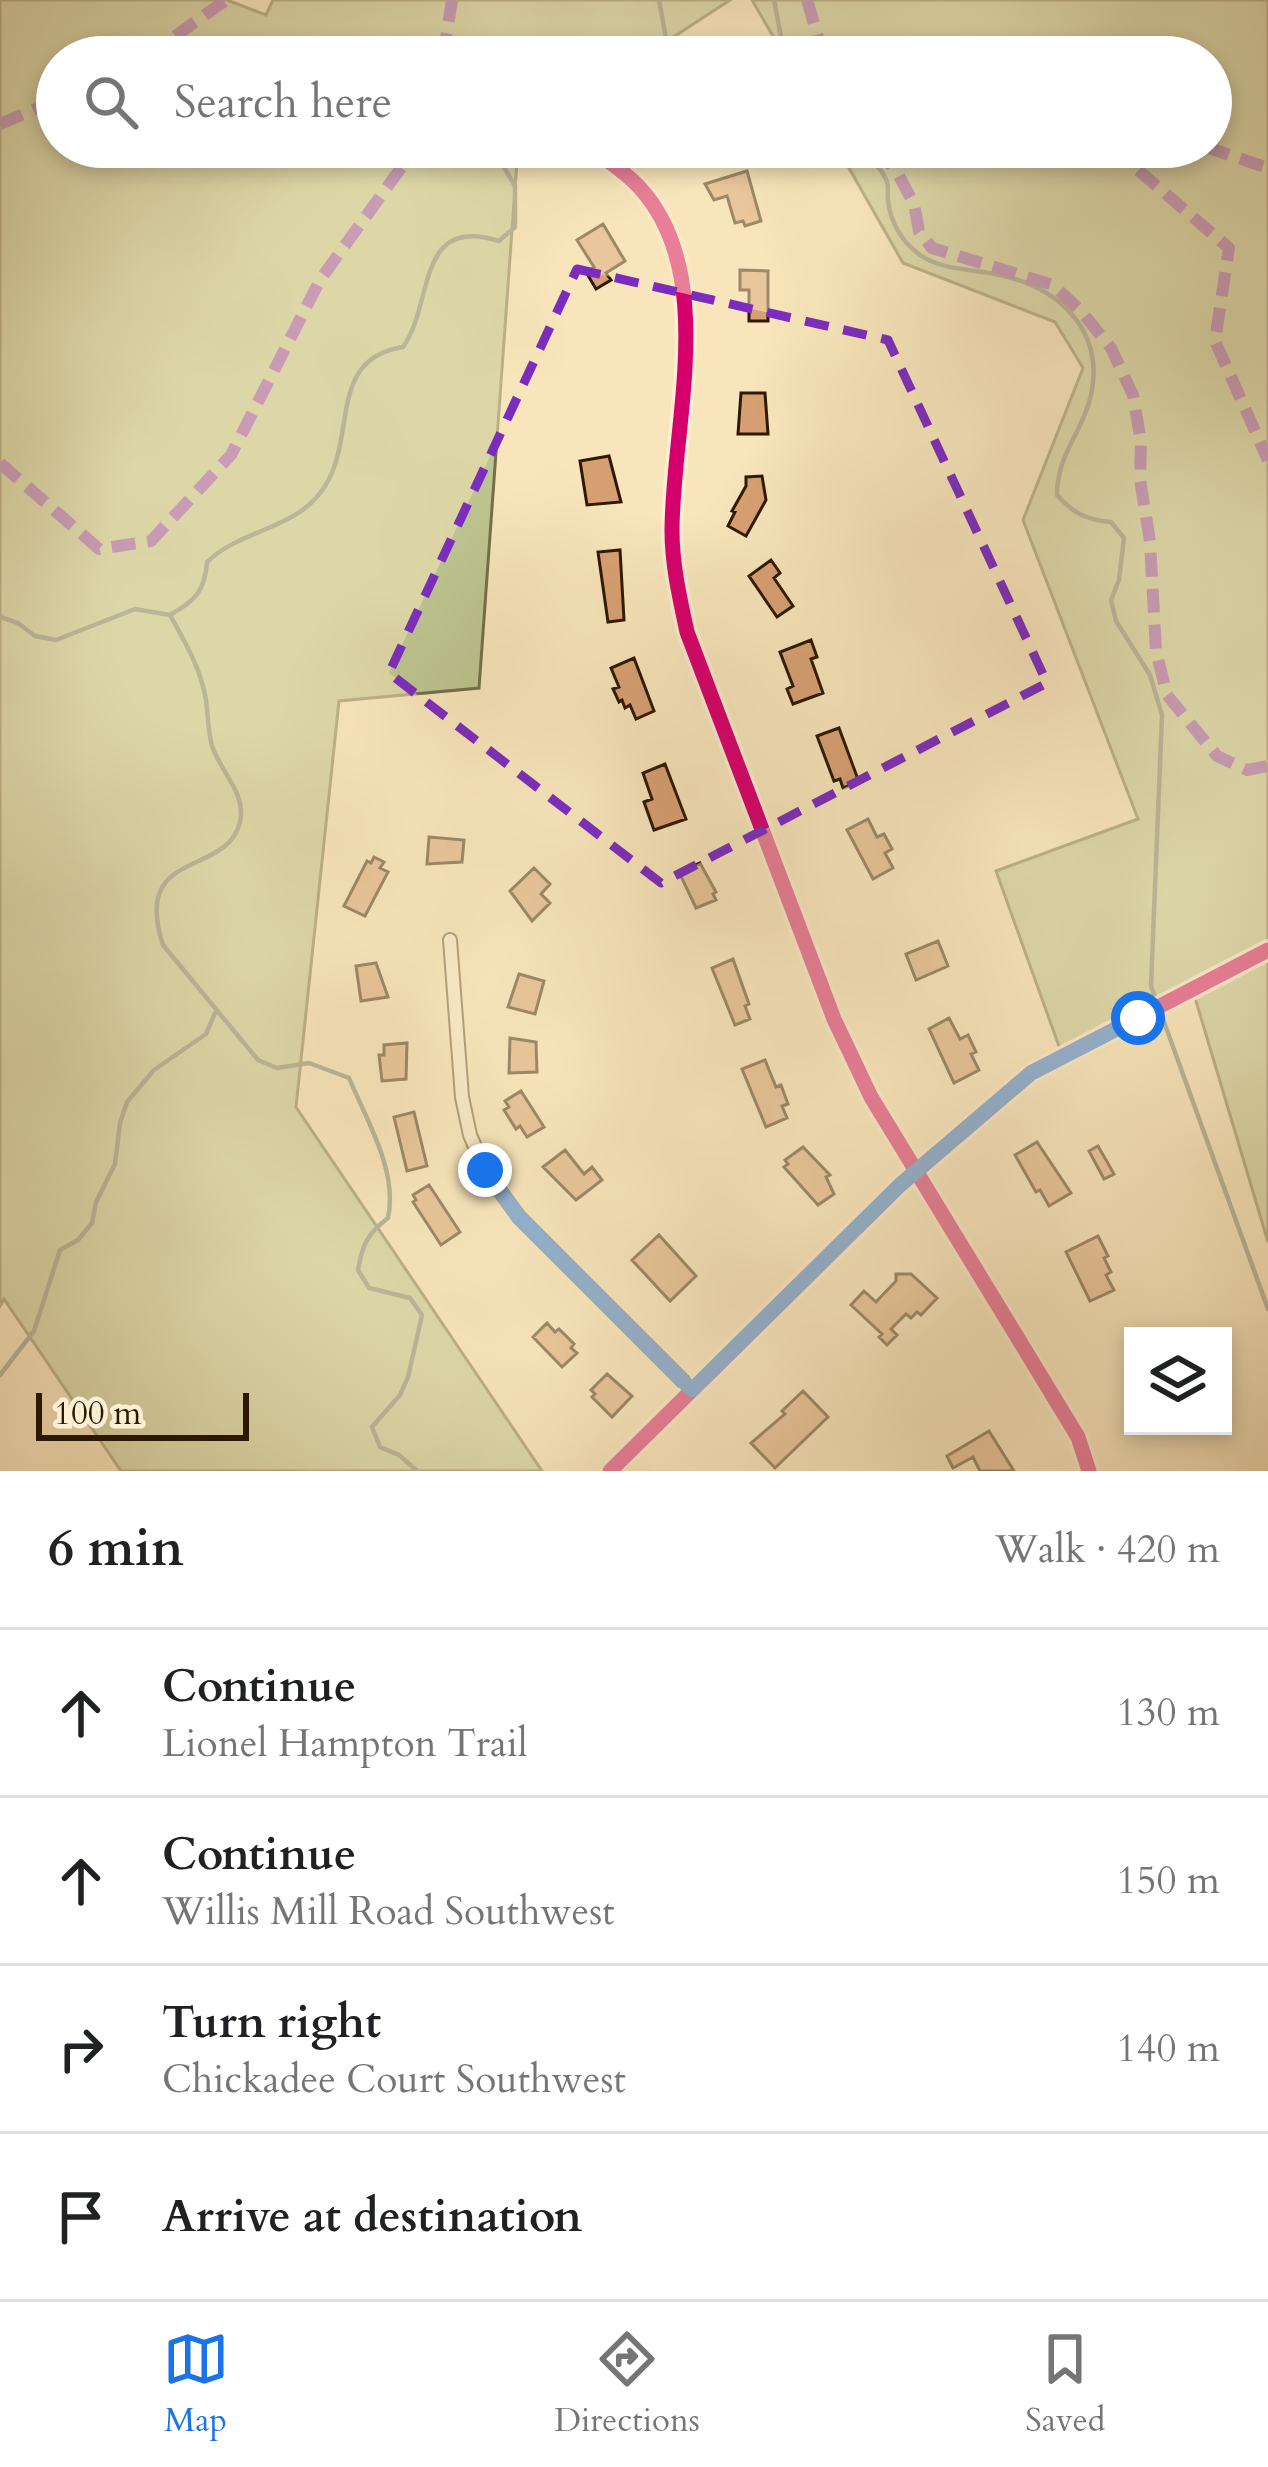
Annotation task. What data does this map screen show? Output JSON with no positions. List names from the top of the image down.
{
  "scale_bar": "100 m",
  "page": {
    "search": "Search here",
    "scale": "100 m",
    "heading": ["6 min", "Walk · 420 m"],
    "list": [
      ["Continue", "Lionel Hampton Trail", "130 m"],
      ["Continue", "Willis Mill Road Southwest", "150 m"],
      ["Turn right", "Chickadee Court Southwest", "140 m"],
      "Arrive at destination"
    ],
    "nav": ["Map", "Directions", "Saved"]
  }
}
